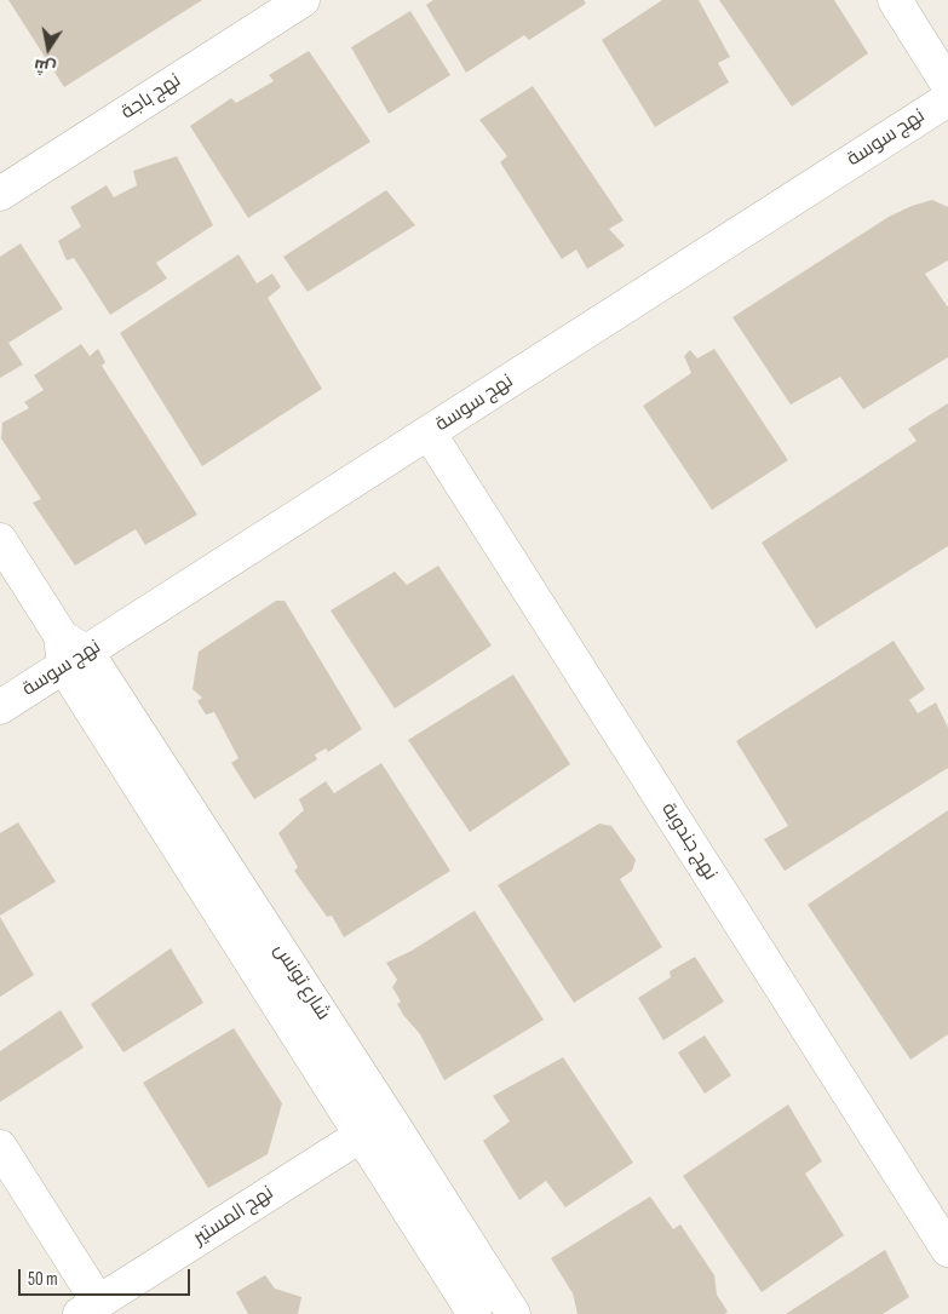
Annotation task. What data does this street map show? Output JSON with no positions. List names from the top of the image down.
{
  "streets": {
    "street": [
      "نهج باجة",
      "نهج سوسة",
      "نهج جندوبة",
      "شارع تونس",
      "نهج المستير"
    ]
  },
  "crossings": [
    ["نهج سوسة", "نهج جندوبة"],
    ["نهج سوسة", "شارع تونس"],
    ["شارع تونس", "نهج المستير"]
  ],
  "scale_bar": "50 m",
  "north": "bottom"
}
